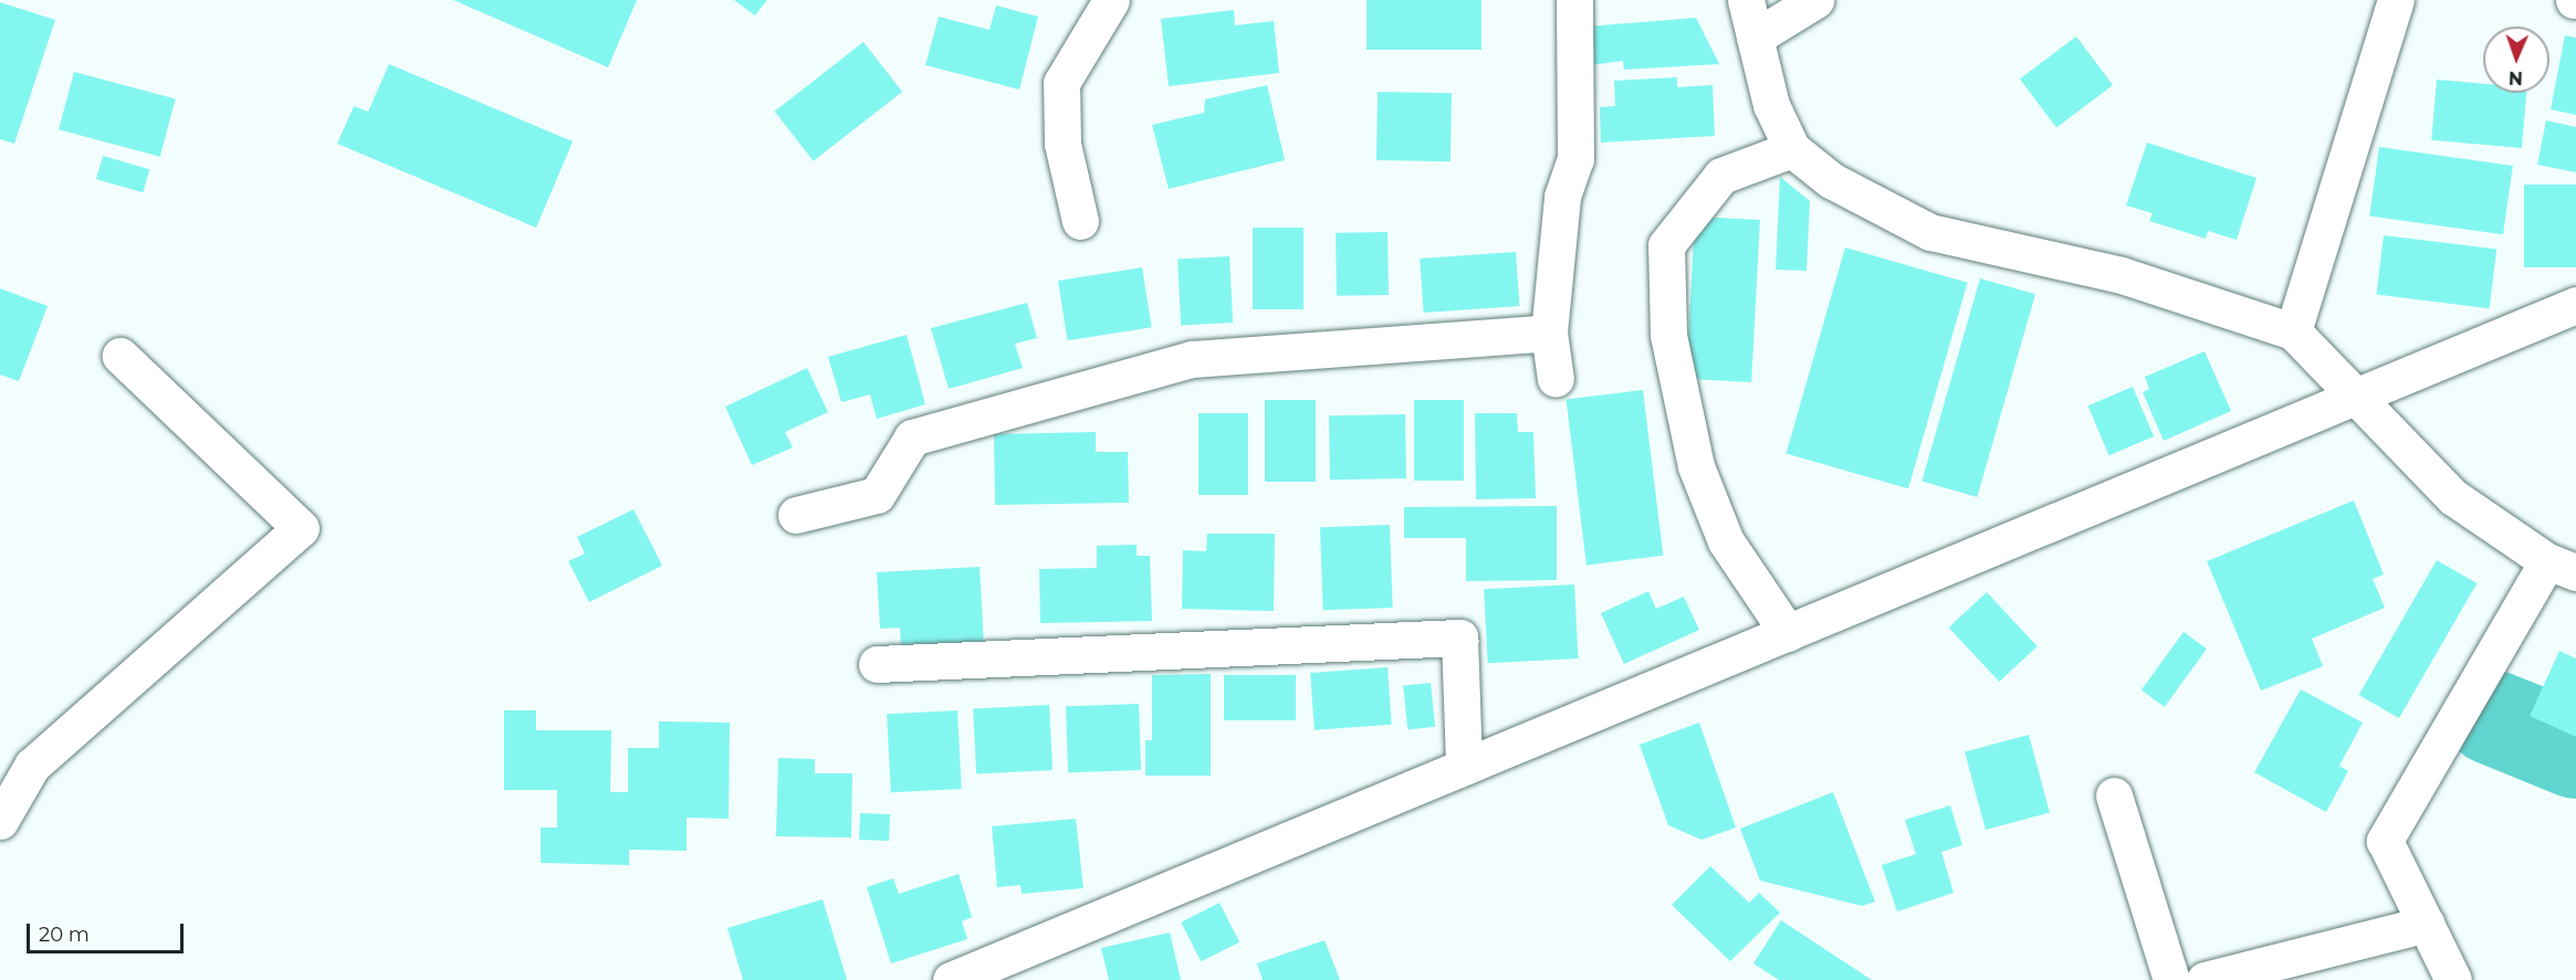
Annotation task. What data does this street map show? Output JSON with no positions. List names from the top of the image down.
{
  "scale_bar": "20 m",
  "north": "bottom"
}
